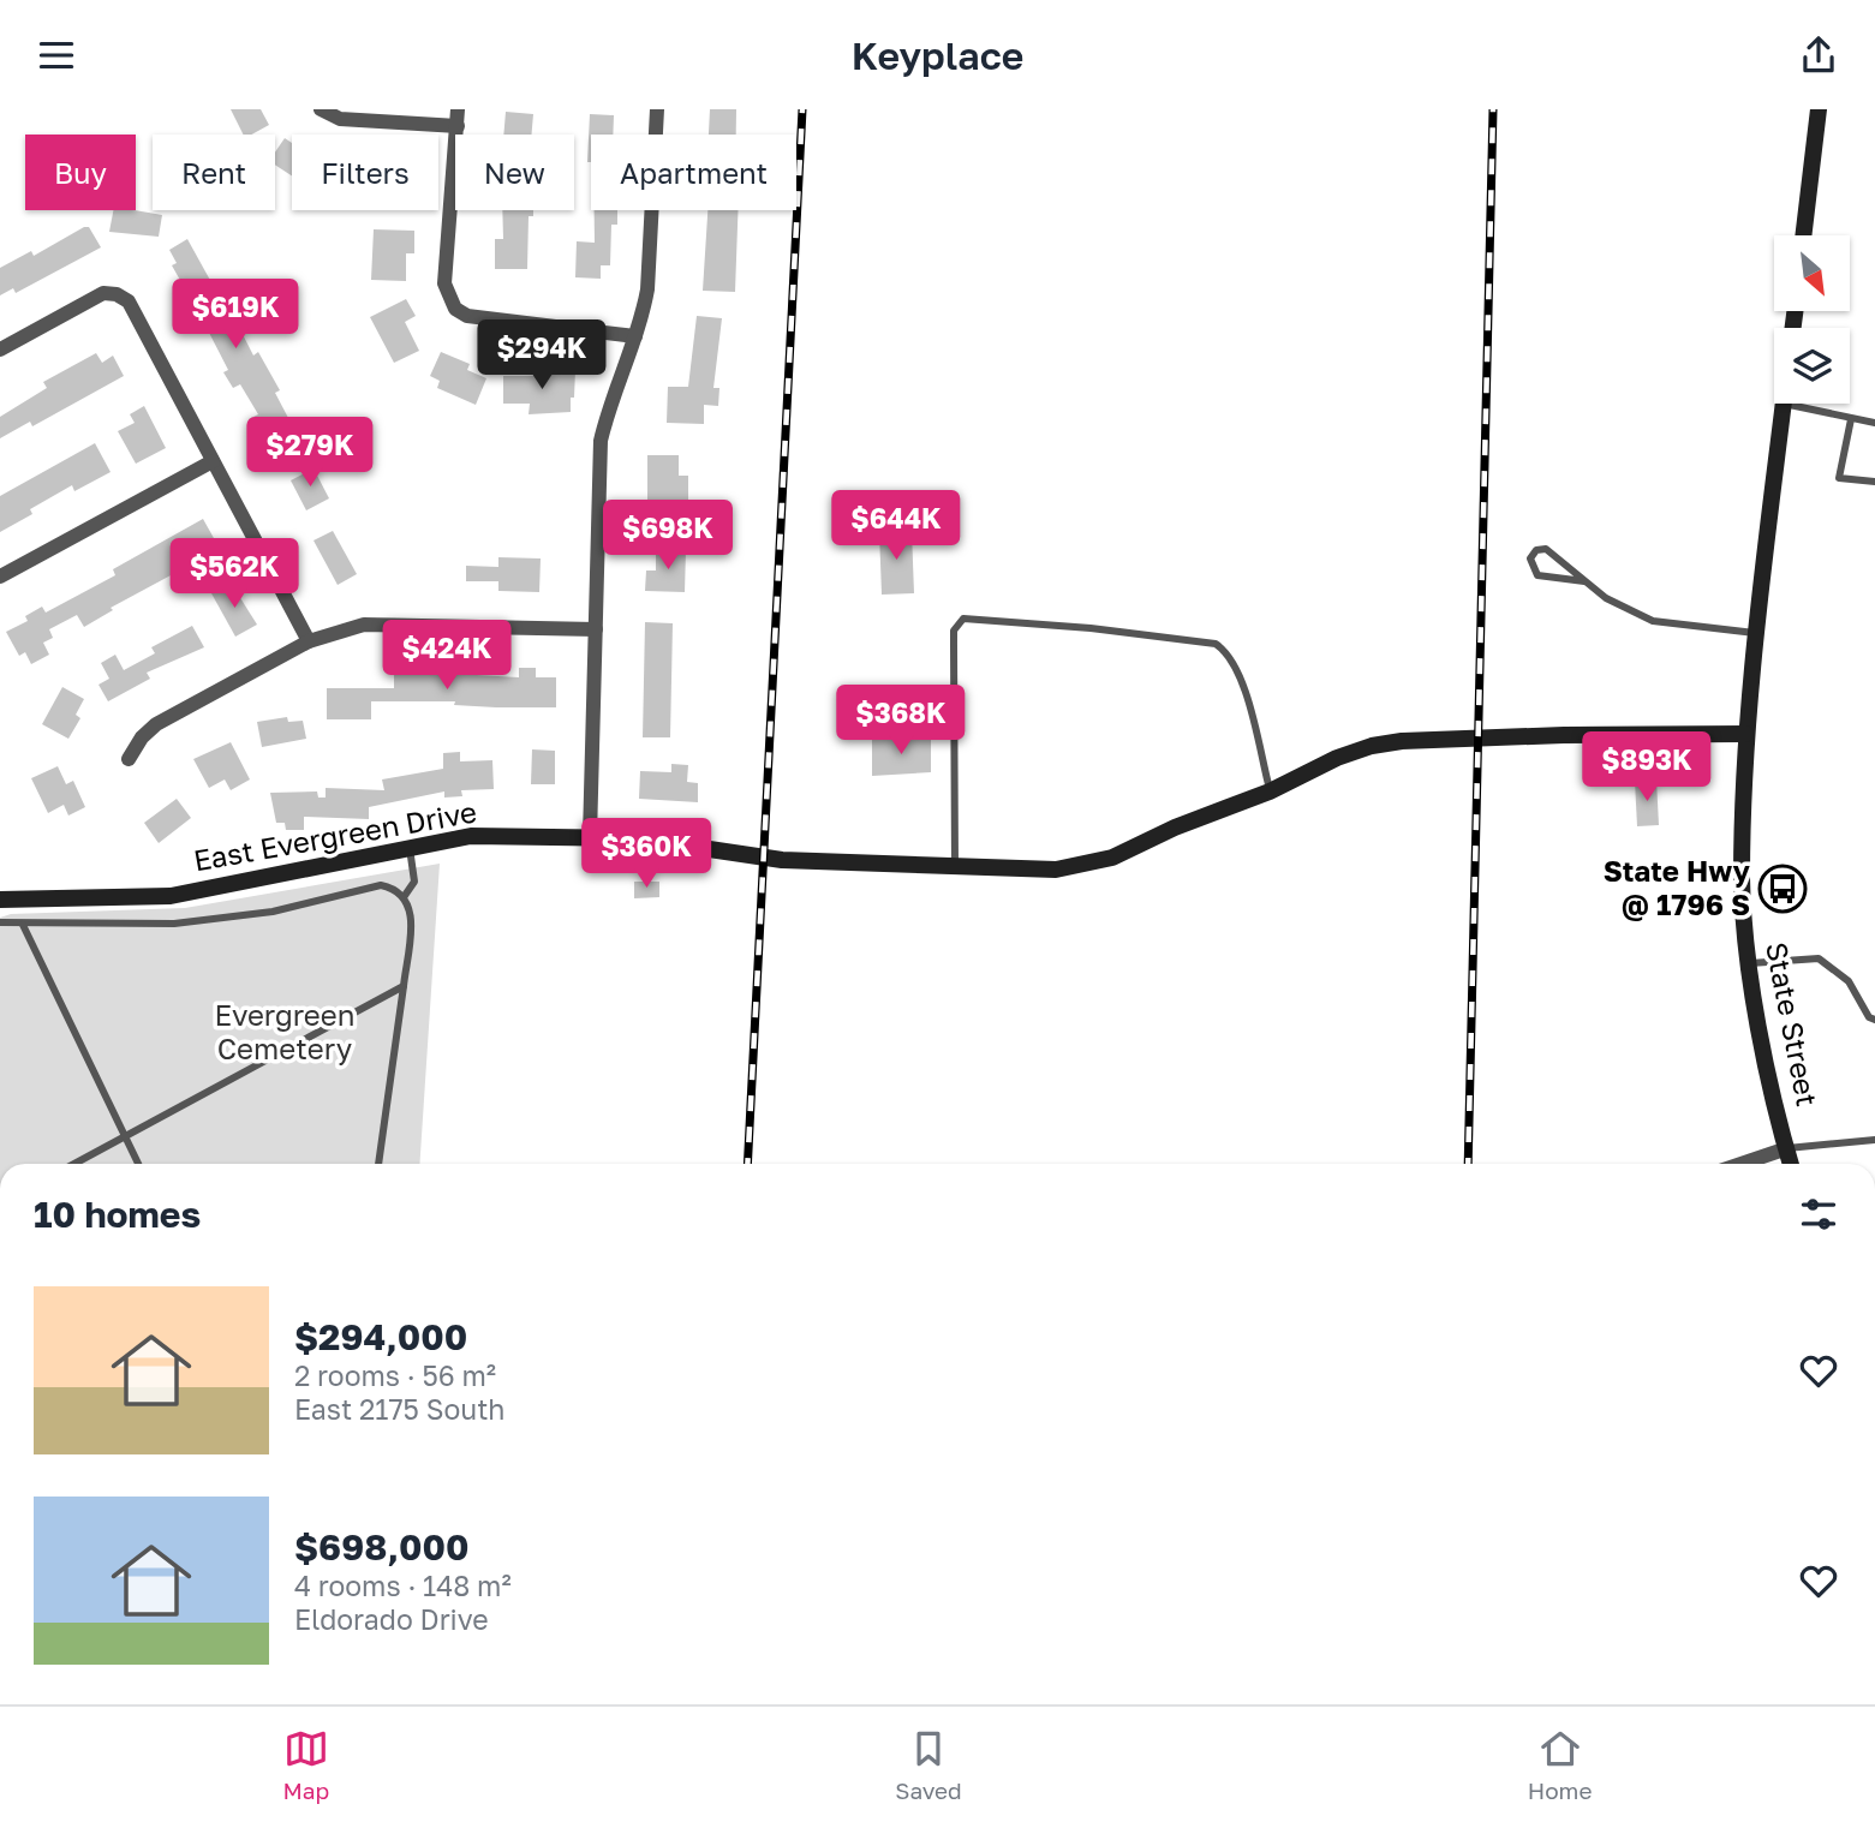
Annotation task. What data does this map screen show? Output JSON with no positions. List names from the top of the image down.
{
  "streets": {
    "street": ["East Evergreen Drive", "State Street"]
  },
  "crossings": [
    ["East Evergreen Drive", "State Street"]
  ],
  "parks": ["Evergreen Cemetery"],
  "places": {
    "bus stop": ["State Hwy @ 1796 S"]
  },
  "north": "bottom right",
  "page": {
    "header": "Keyplace",
    "chip": [
      "Buy",
      "Rent",
      "Filters",
      "New",
      "Apartment"
    ],
    "price": [
      "$619K",
      "$294K",
      "$279K",
      "$644K",
      "$698K",
      "$562K",
      "$424K",
      "$368K",
      "$893K",
      "$360K"
    ],
    "heading": "10 homes",
    "list": [
      {
        "name": "$294,000",
        "note": "2 rooms · 56 m² · East 2175 South"
      },
      {
        "name": "$698,000",
        "note": "4 rooms · 148 m² · Eldorado Drive"
      }
    ],
    "tabs": ["Map", "Saved", "Home"]
  }
}
